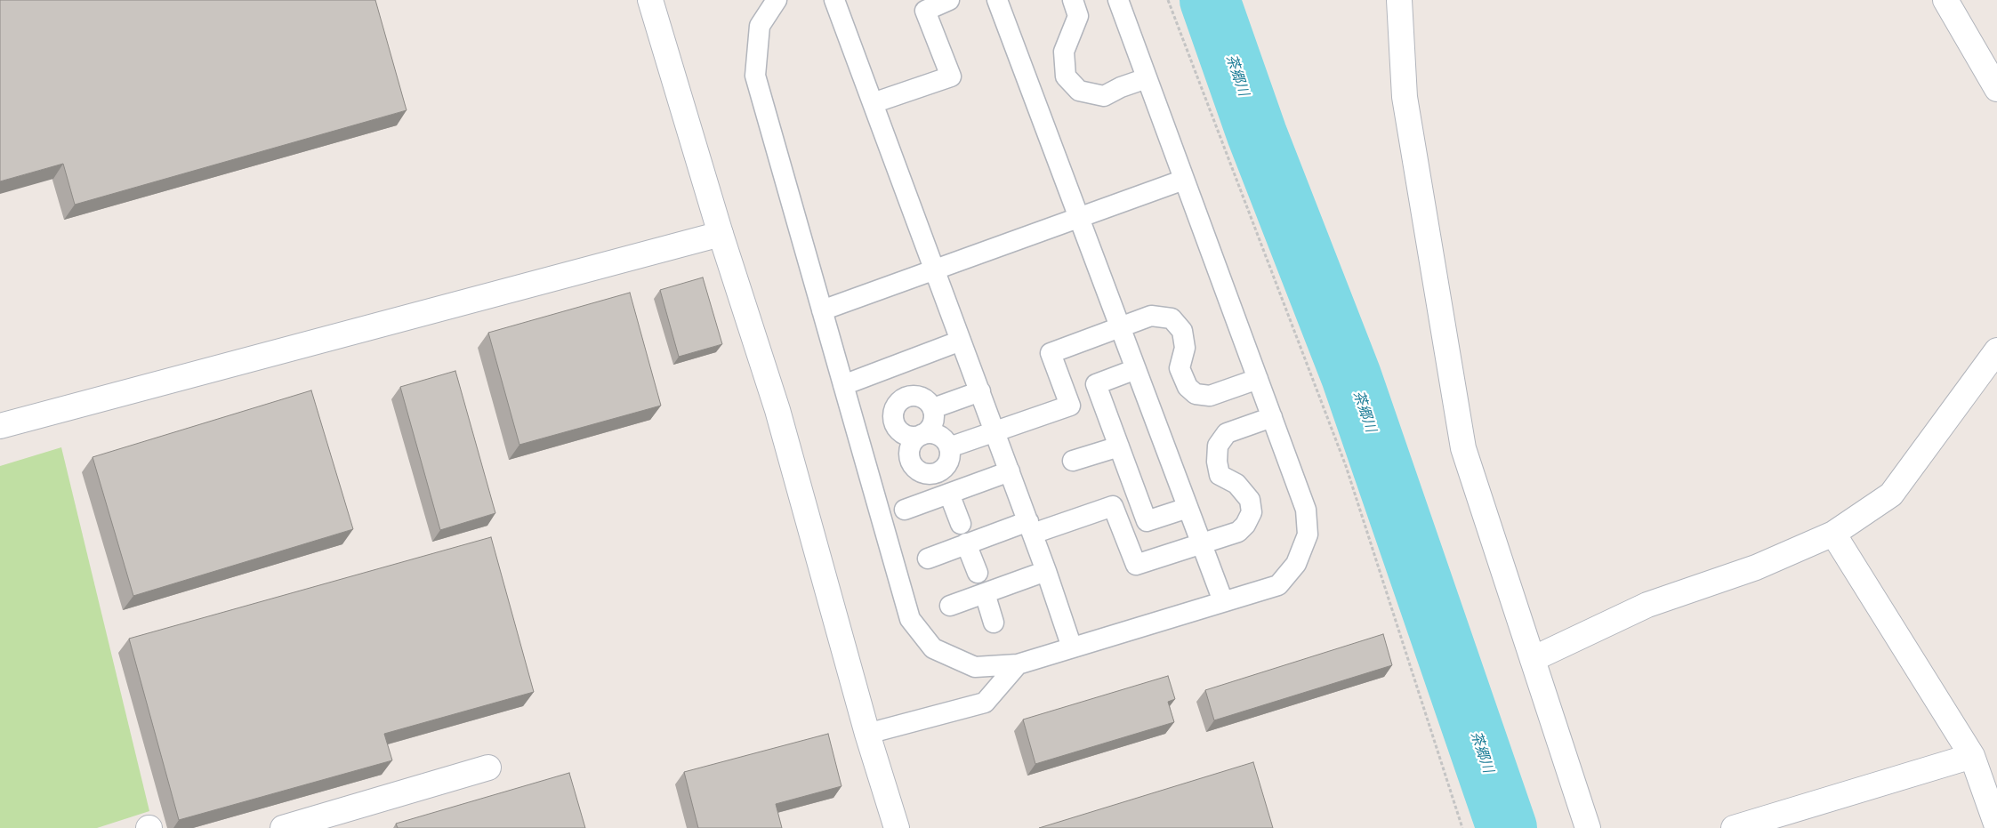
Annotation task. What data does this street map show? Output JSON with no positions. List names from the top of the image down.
{
  "water": ["茶郷川"]
}
